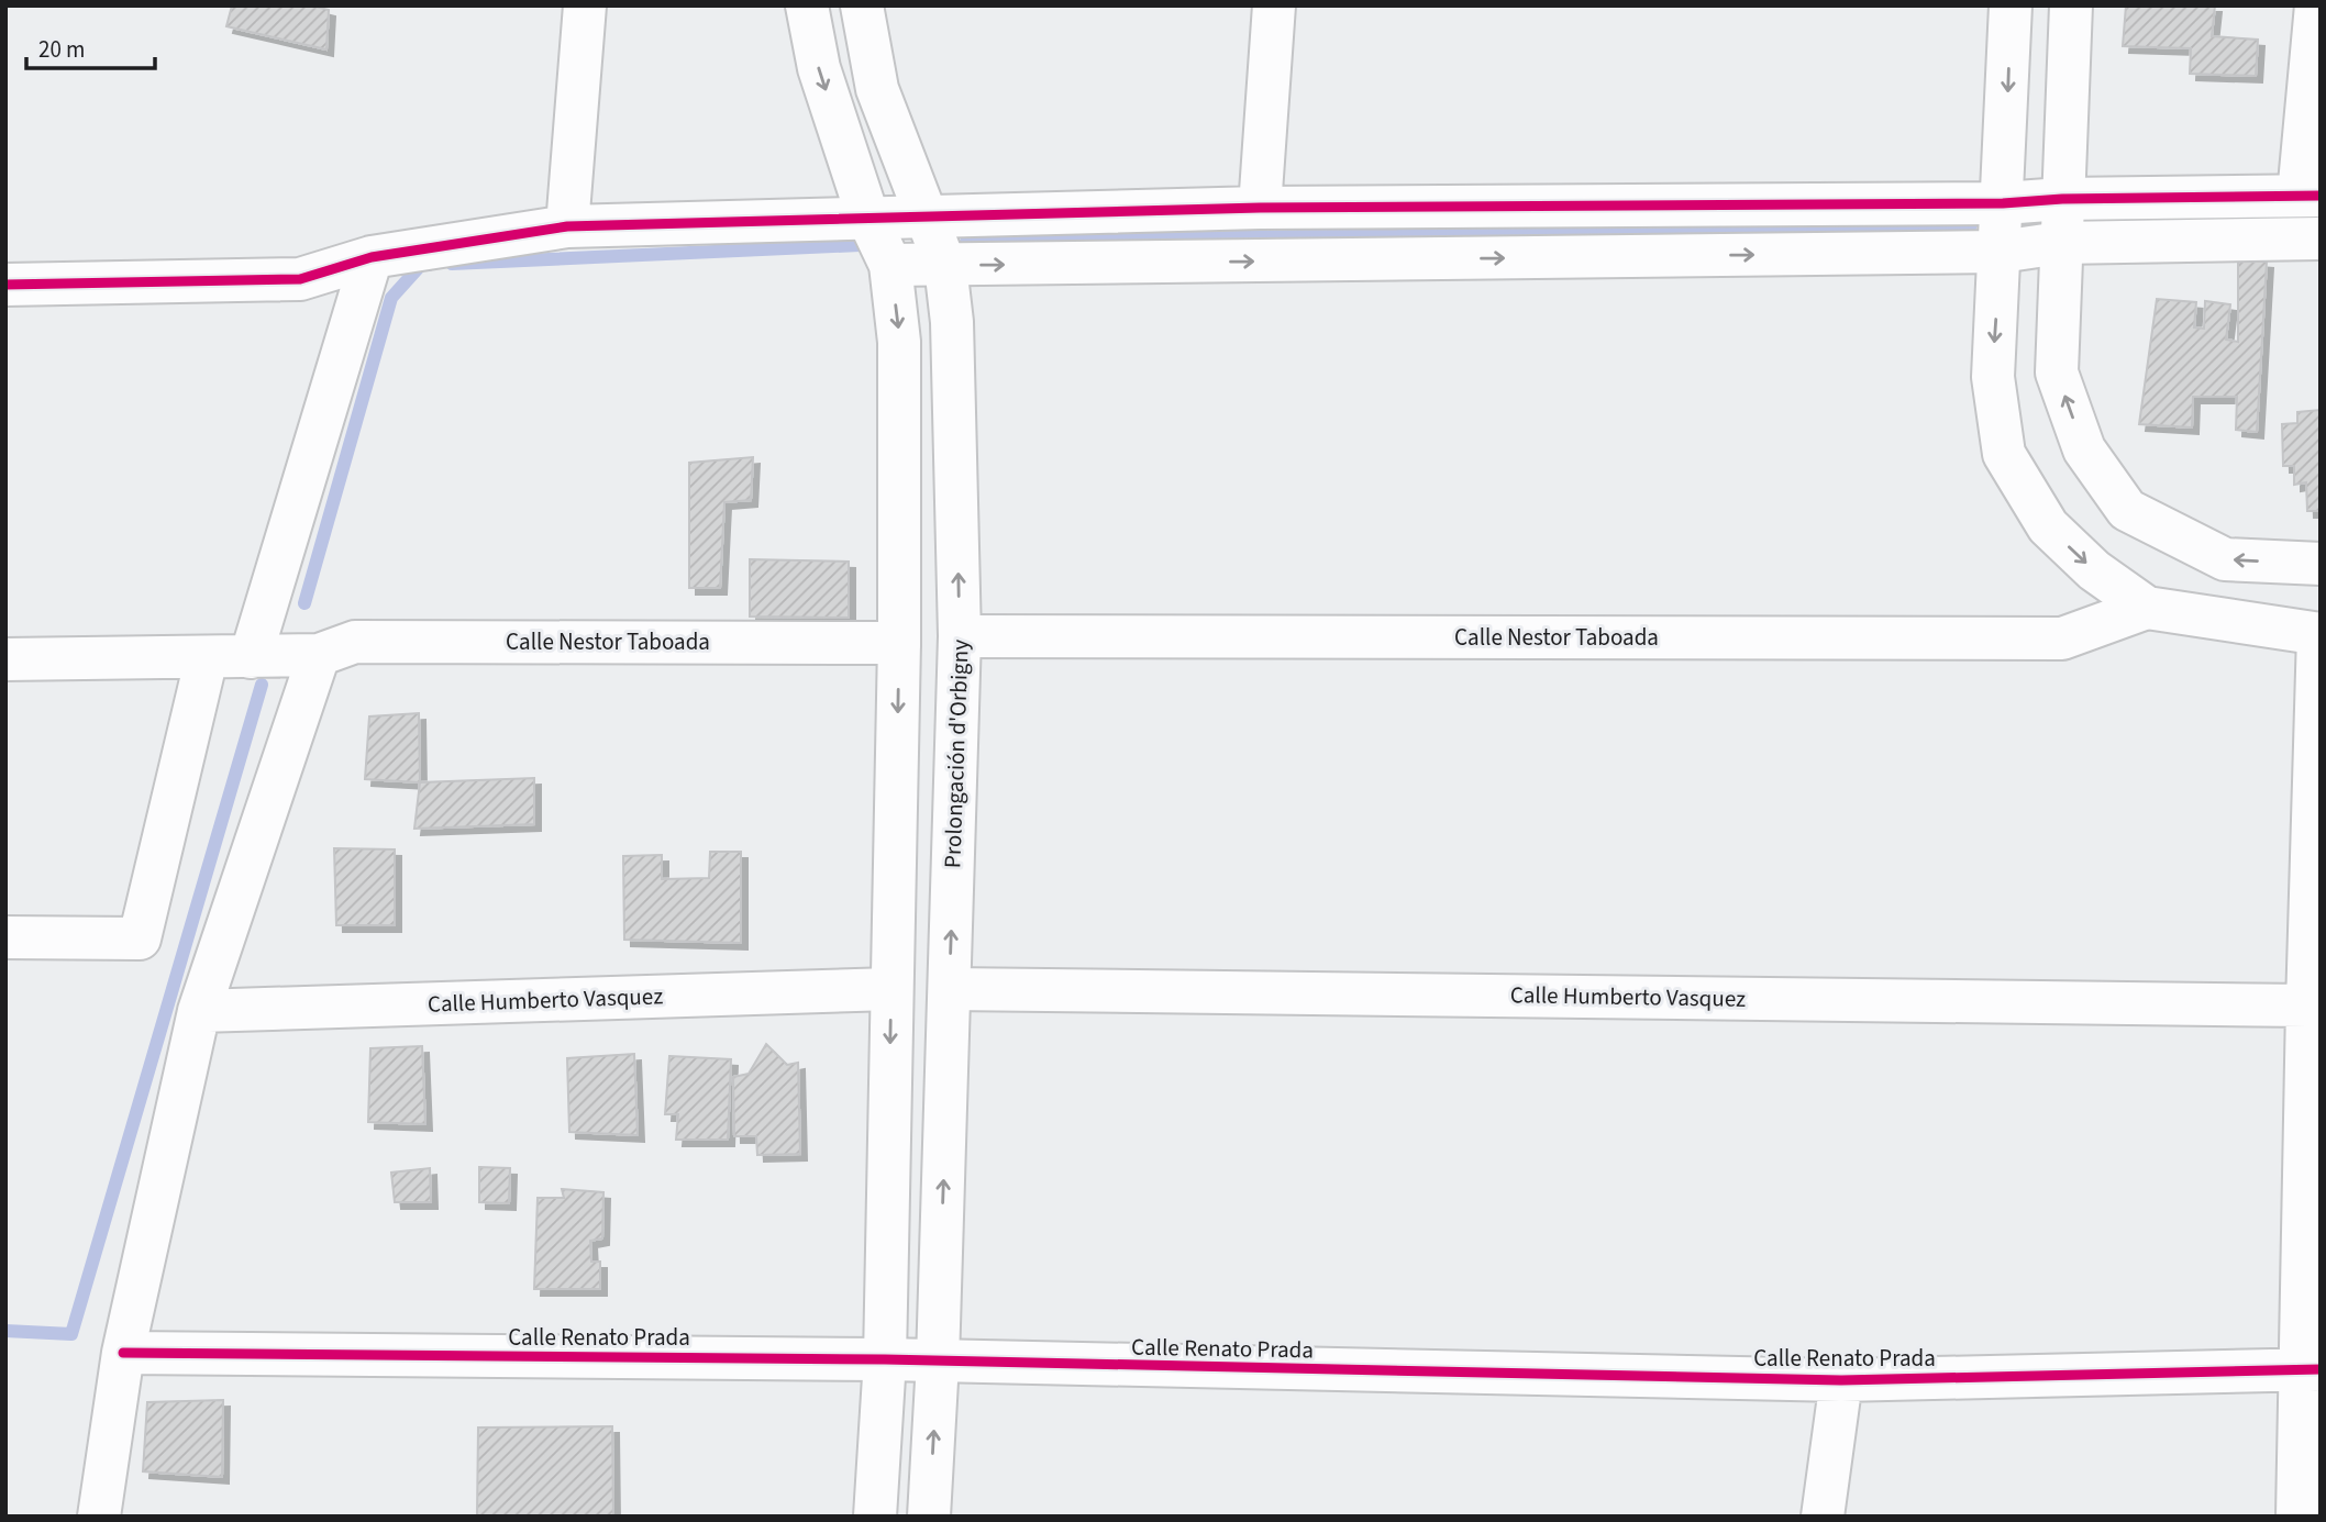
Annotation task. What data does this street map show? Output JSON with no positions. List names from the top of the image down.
{
  "streets": {
    "street": [
      "Calle Nestor Taboada",
      "Prolongación d'Orbigny",
      "Calle Humberto Vasquez",
      "Calle Renato Prada"
    ]
  },
  "crossings": [
    ["Calle Nestor Taboada", "Prolongación d'Orbigny"],
    ["Prolongación d'Orbigny", "Calle Humberto Vasquez"],
    ["Prolongación d'Orbigny", "Calle Renato Prada"]
  ],
  "scale_bar": "20 m"
}
